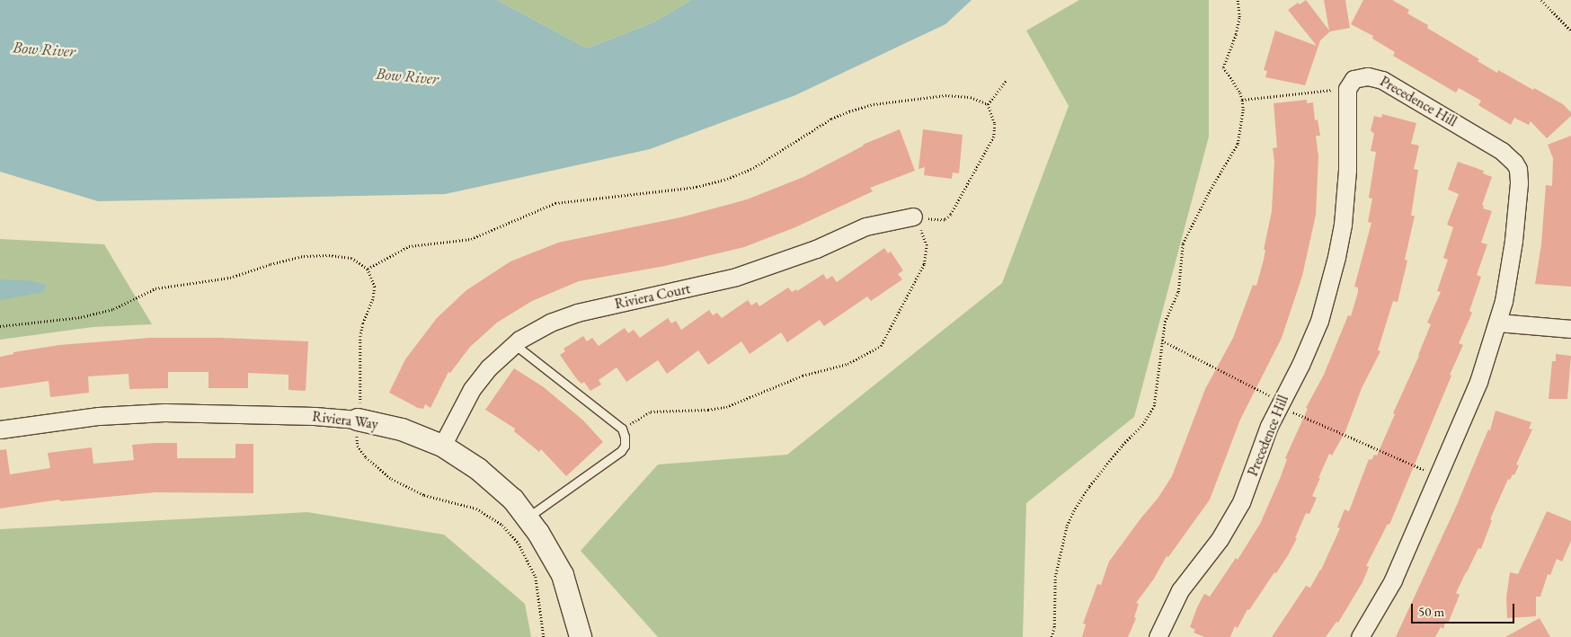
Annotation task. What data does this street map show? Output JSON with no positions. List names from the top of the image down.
{
  "streets": {
    "street": ["Precedence Hill", "Riviera Court", "Riviera Way"]
  },
  "crossings": [
    ["Riviera Court", "Riviera Way"]
  ],
  "water": ["Bow River"],
  "scale_bar": "50 m"
}
